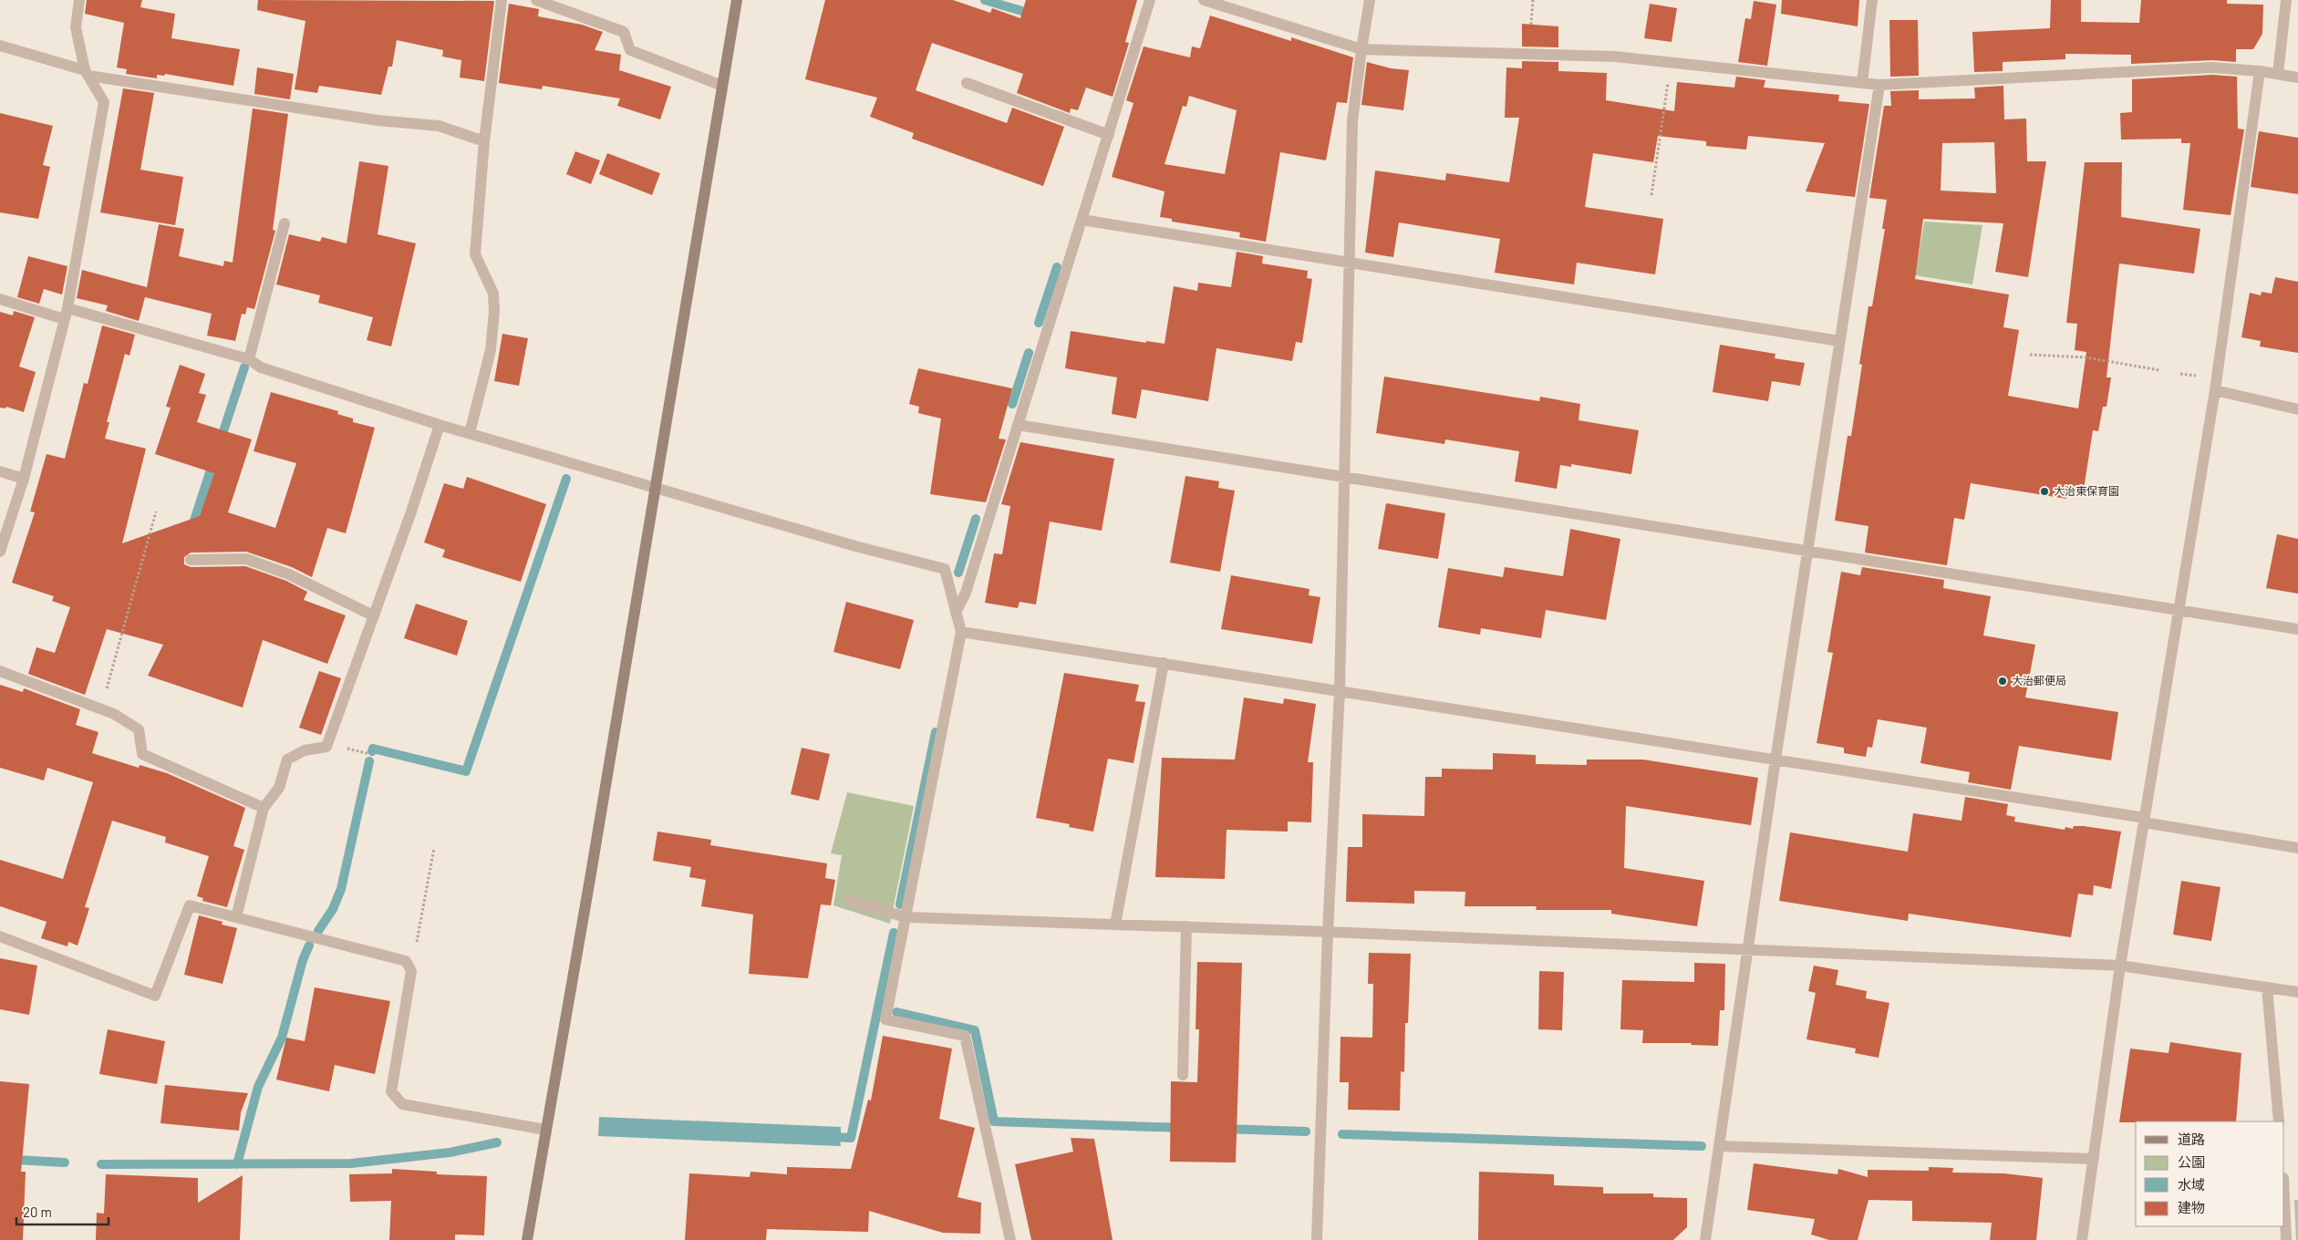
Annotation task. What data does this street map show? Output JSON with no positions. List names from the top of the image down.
{
  "places": ["大治東保育園", "大治郵便局"],
  "legend": [
    "道路",
    "公園",
    "水域",
    "建物"
  ],
  "scale_bar": "20 m"
}
